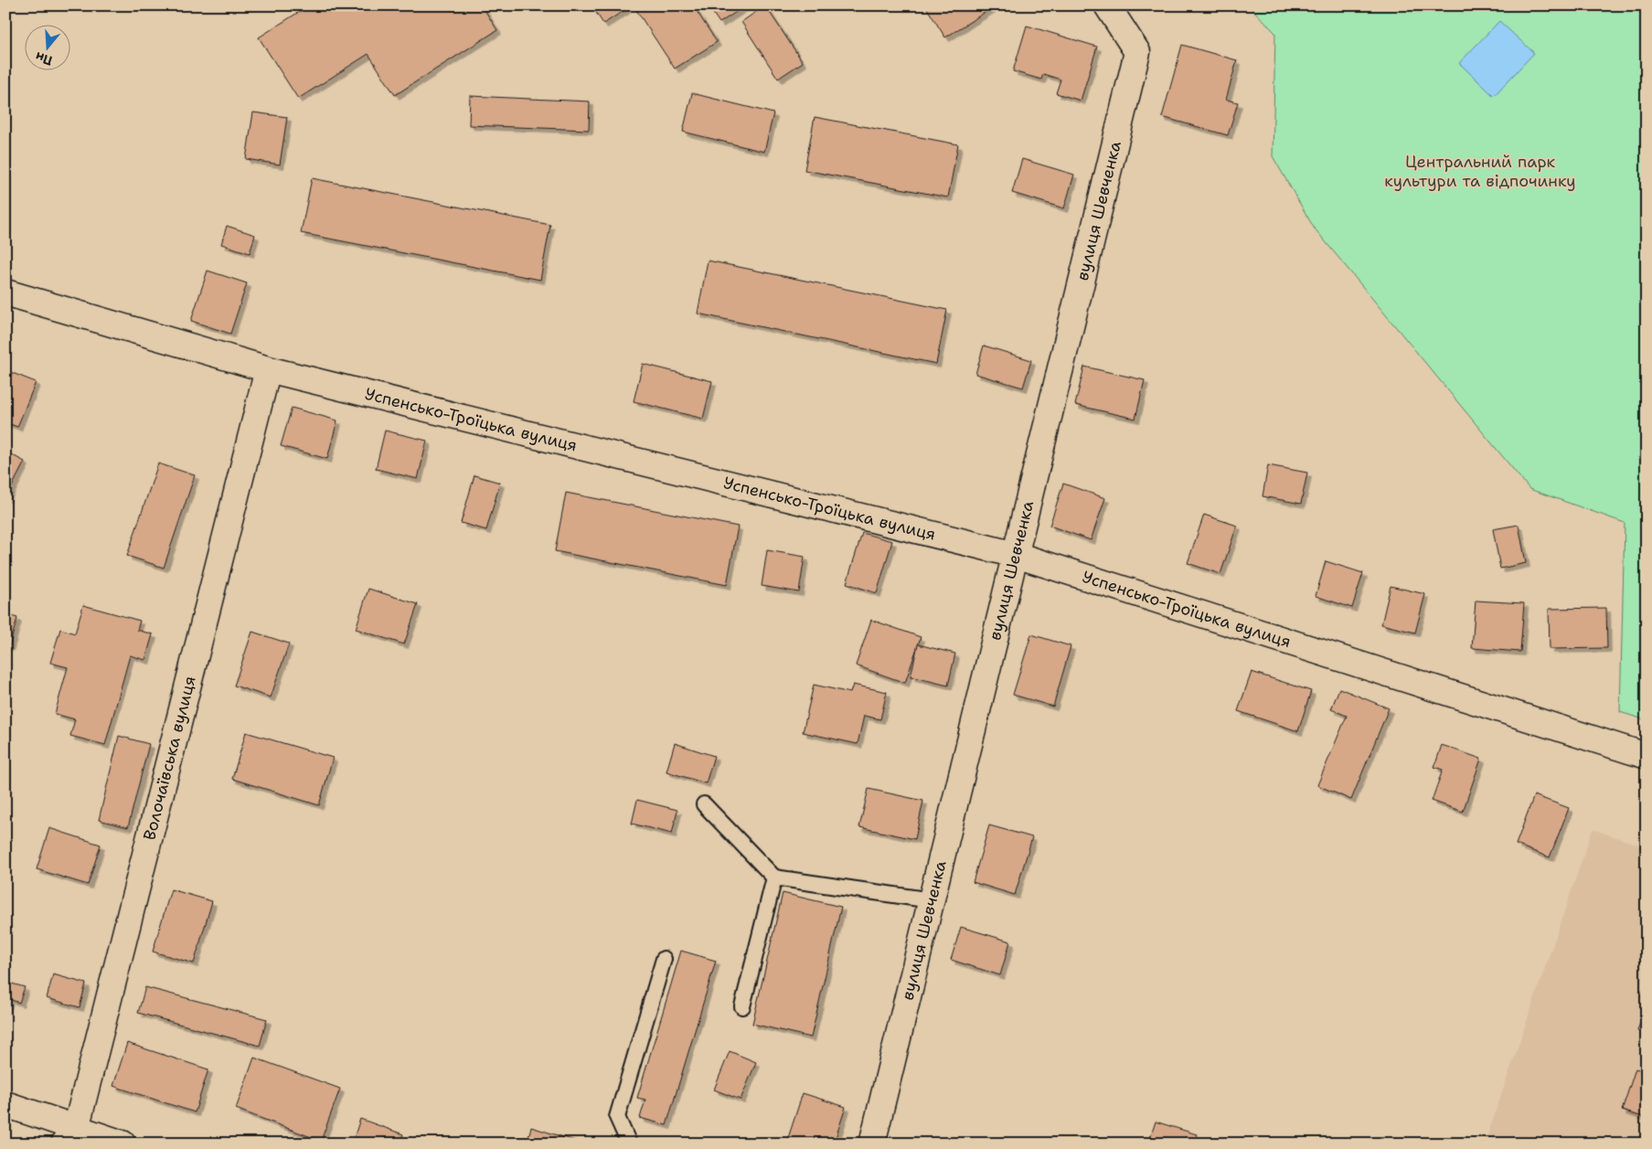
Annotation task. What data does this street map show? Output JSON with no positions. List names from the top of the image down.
{
  "streets": {
    "street": ["вулиця Шевченка", "Успенсько-Троїцька вулиця", "Волочаївська вулиця"]
  },
  "crossings": [
    ["вулиця Шевченка", "Успенсько-Троїцька вулиця"],
    ["Успенсько-Троїцька вулиця", "Волочаївська вулиця"]
  ],
  "parks": ["Центральний парк культури та відпочинку"],
  "north": "bottom"
}
